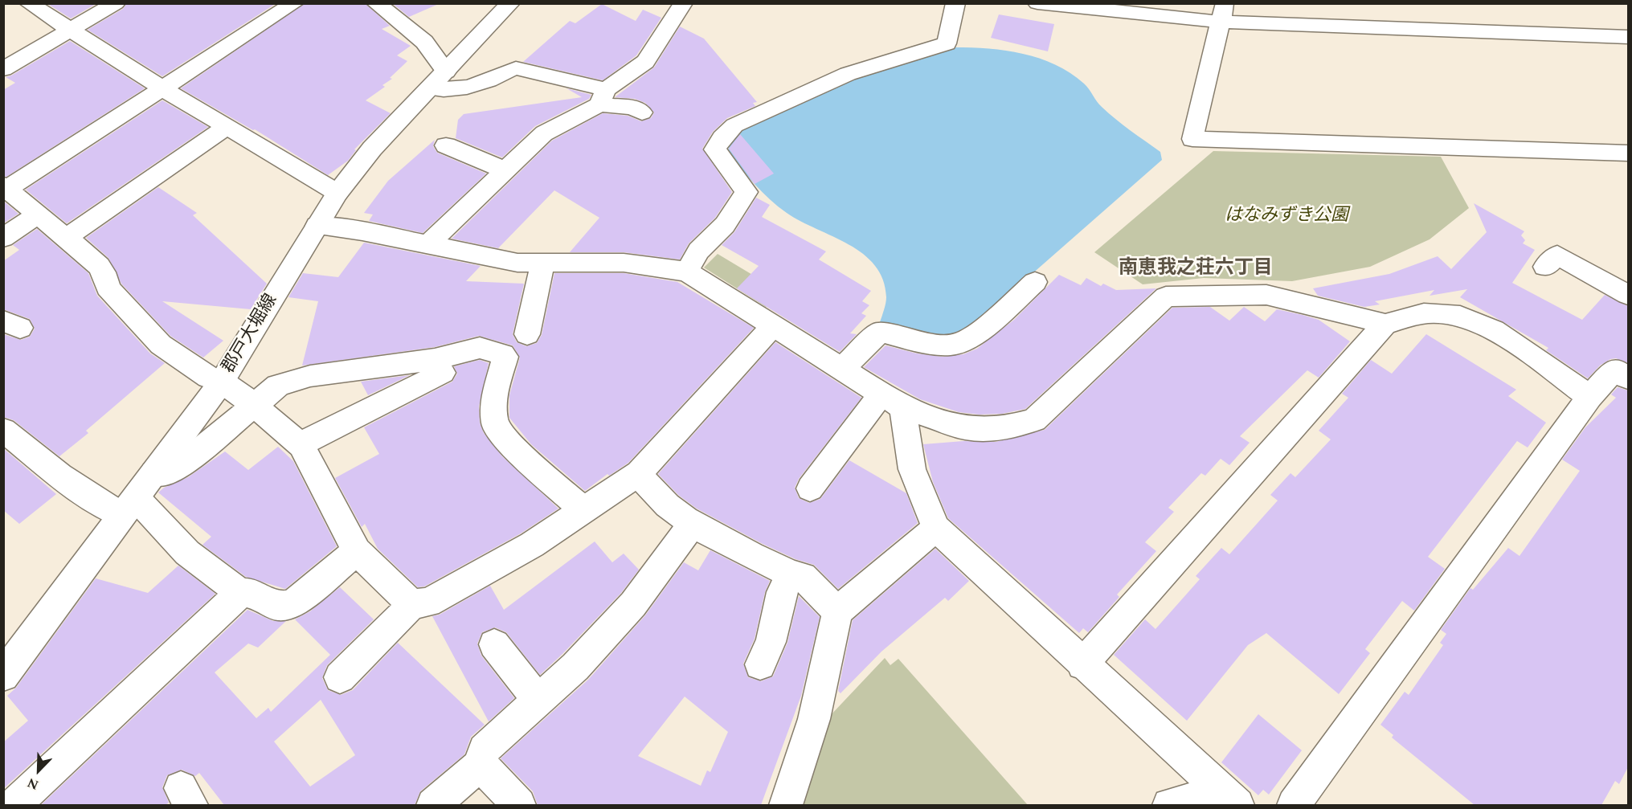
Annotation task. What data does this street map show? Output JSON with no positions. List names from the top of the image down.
{
  "streets": {
    "street": ["郡戸大堀線"]
  },
  "districts": ["南恵我之荘六丁目"],
  "parks": ["はなみずき公園"],
  "north": "bottom left"
}
